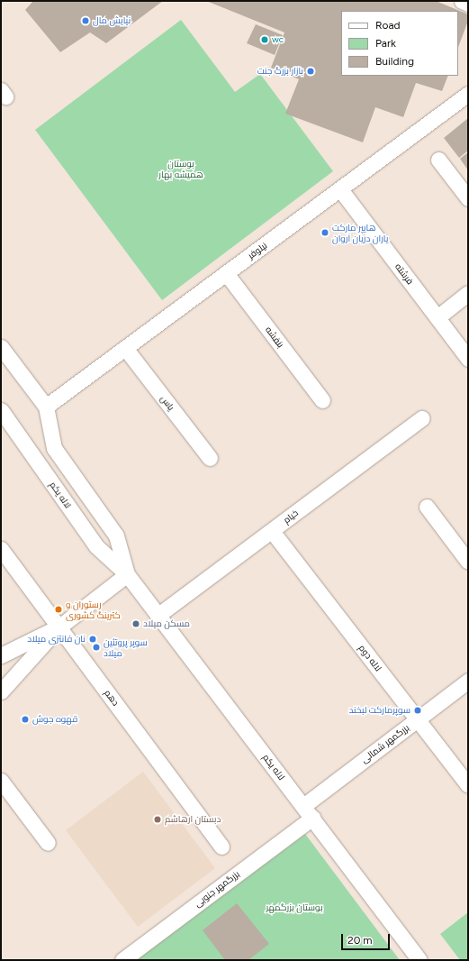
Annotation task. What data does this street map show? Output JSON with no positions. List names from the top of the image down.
{
  "streets": {
    "street": [
      "نیلوفر",
      "فرشته",
      "بنفشه",
      "یاس",
      "لاله یکم",
      "خیام",
      "لاله دوم",
      "دهم",
      "بزرگمهر شمالی",
      "بزرگمهر جنوبی"
    ]
  },
  "crossings": [
    ["نیلوفر", "فرشته"],
    ["نیلوفر", "بنفشه"],
    ["نیلوفر", "یاس"],
    ["نیلوفر", "لاله یکم"],
    ["لاله یکم", "خیام"],
    ["لاله یکم", "بزرگمهر شمالی"],
    ["لاله یکم", "بزرگمهر جنوبی"],
    ["خیام", "لاله دوم"],
    ["لاله دوم", "بزرگمهر شمالی"],
    ["بزرگمهر شمالی", "بزرگمهر جنوبی"]
  ],
  "parks": ["بوستان همیشه بهار", "بوستان بزرگمهر"],
  "places": [
    "نیایش مال",
    "wc",
    "بازار بزرگ جنت",
    "هایپر مارکت یاران دریان آروان",
    "رستوران و کترینگ کشوری",
    "مسکن میلاد",
    "نان فانتزی میلاد",
    "سوپر پروتئین میلاد",
    "سوپرمارکت لبخند",
    "قهوه جوش",
    "دبستان ارهاشم"
  ],
  "legend": ["Road", "Park", "Building"],
  "scale_bar": "20 m"
}
